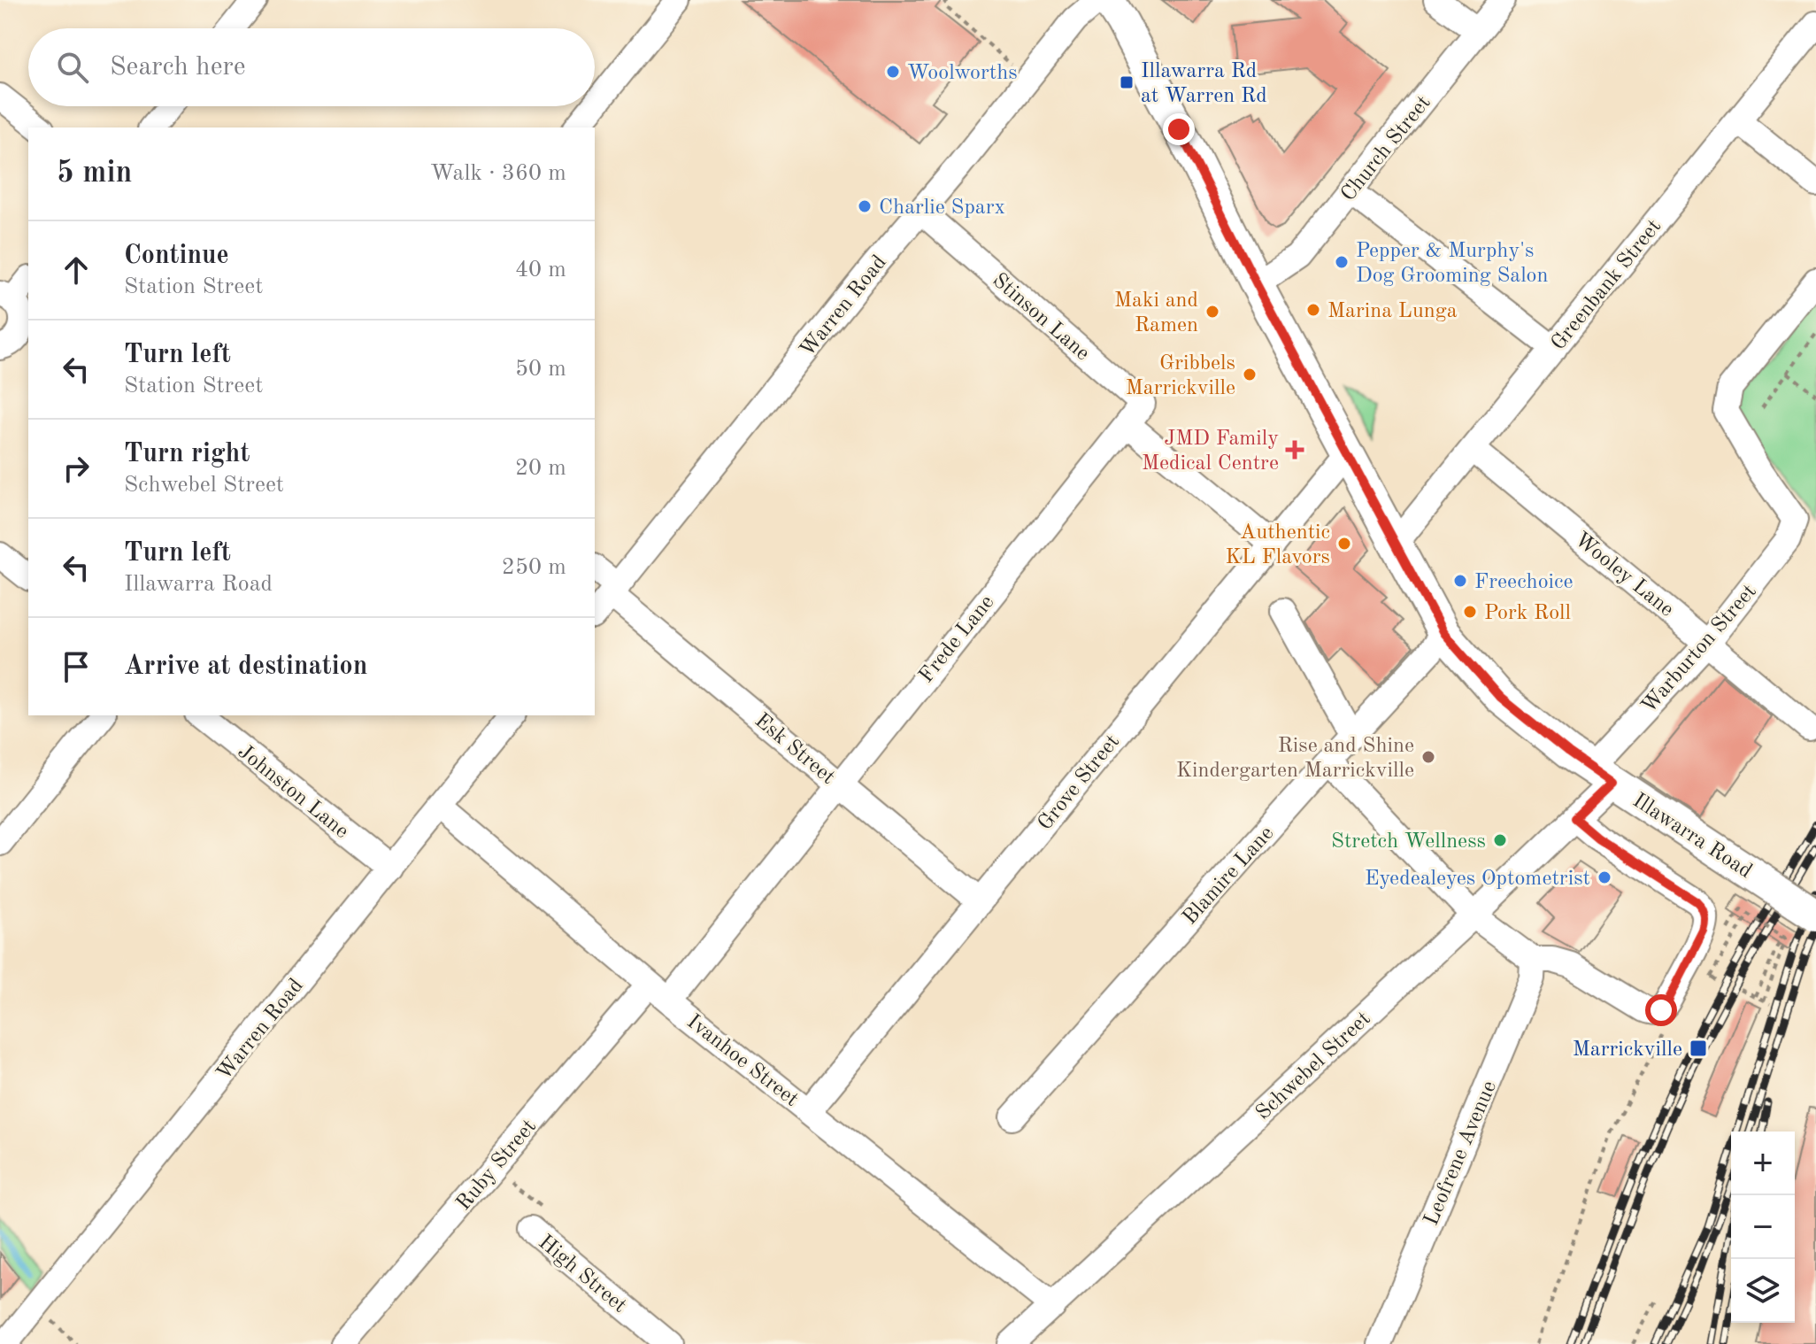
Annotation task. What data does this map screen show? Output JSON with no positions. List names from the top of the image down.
{
  "streets": {
    "main road": ["Illawarra Road"],
    "street": [
      "Church Street",
      "Greenbank Street",
      "Warren Road",
      "Stinson Lane",
      "Wooley Lane",
      "Frede Lane",
      "Warburton Street",
      "Esk Street",
      "Grove Street",
      "Johnston Lane",
      "Blamire Lane",
      "Ivanhoe Street",
      "Schwebel Street",
      "Leofrene Avenue",
      "Ruby Street",
      "High Street"
    ]
  },
  "crossings": [
    ["Church Street", "Illawarra Road"],
    ["Greenbank Street", "Wooley Lane"],
    ["Greenbank Street", "Illawarra Road"],
    ["Warren Road", "Stinson Lane"],
    ["Warren Road", "Esk Street"],
    ["Warren Road", "Johnston Lane"],
    ["Warren Road", "Ivanhoe Street"],
    ["Stinson Lane", "Frede Lane"],
    ["Wooley Lane", "Warburton Street"],
    ["Frede Lane", "Esk Street"],
    ["Frede Lane", "Ivanhoe Street"],
    ["Warburton Street", "Illawarra Road"],
    ["Warburton Street", "Schwebel Street"],
    ["Esk Street", "Grove Street"],
    ["Grove Street", "Illawarra Road"],
    ["Grove Street", "Ivanhoe Street"],
    ["Illawarra Road", "Blamire Lane"],
    ["Illawarra Road", "Schwebel Street"],
    ["Ivanhoe Street", "Schwebel Street"],
    ["Ivanhoe Street", "Ruby Street"]
  ],
  "places": {
    "other": [
      "Woolworths",
      "Charlie Sparx",
      "Pepper & Murphy's Dog Grooming Salon",
      "Marina Lunga",
      "Maki and Ramen",
      "Gribbels Marrickville",
      "Authentic KL Flavors",
      "Freechoice",
      "Pork Roll",
      "Rise and Shine Kindergarten Marrickville",
      "Stretch Wellness",
      "Eyedealeyes Optometrist"
    ],
    "transit": ["Illawarra Rd at Warren Rd", "Marrickville"],
    "health": ["JMD Family Medical Centre"]
  },
  "page": {
    "search": "Search here",
    "heading": ["5 min", "Walk · 360 m"],
    "list": [
      ["Continue", "Station Street", "40 m"],
      ["Turn left", "Station Street", "50 m"],
      ["Turn right", "Schwebel Street", "20 m"],
      ["Turn left", "Illawarra Road", "250 m"],
      "Arrive at destination"
    ],
    "map_buttons": ["+", "−"]
  }
}
